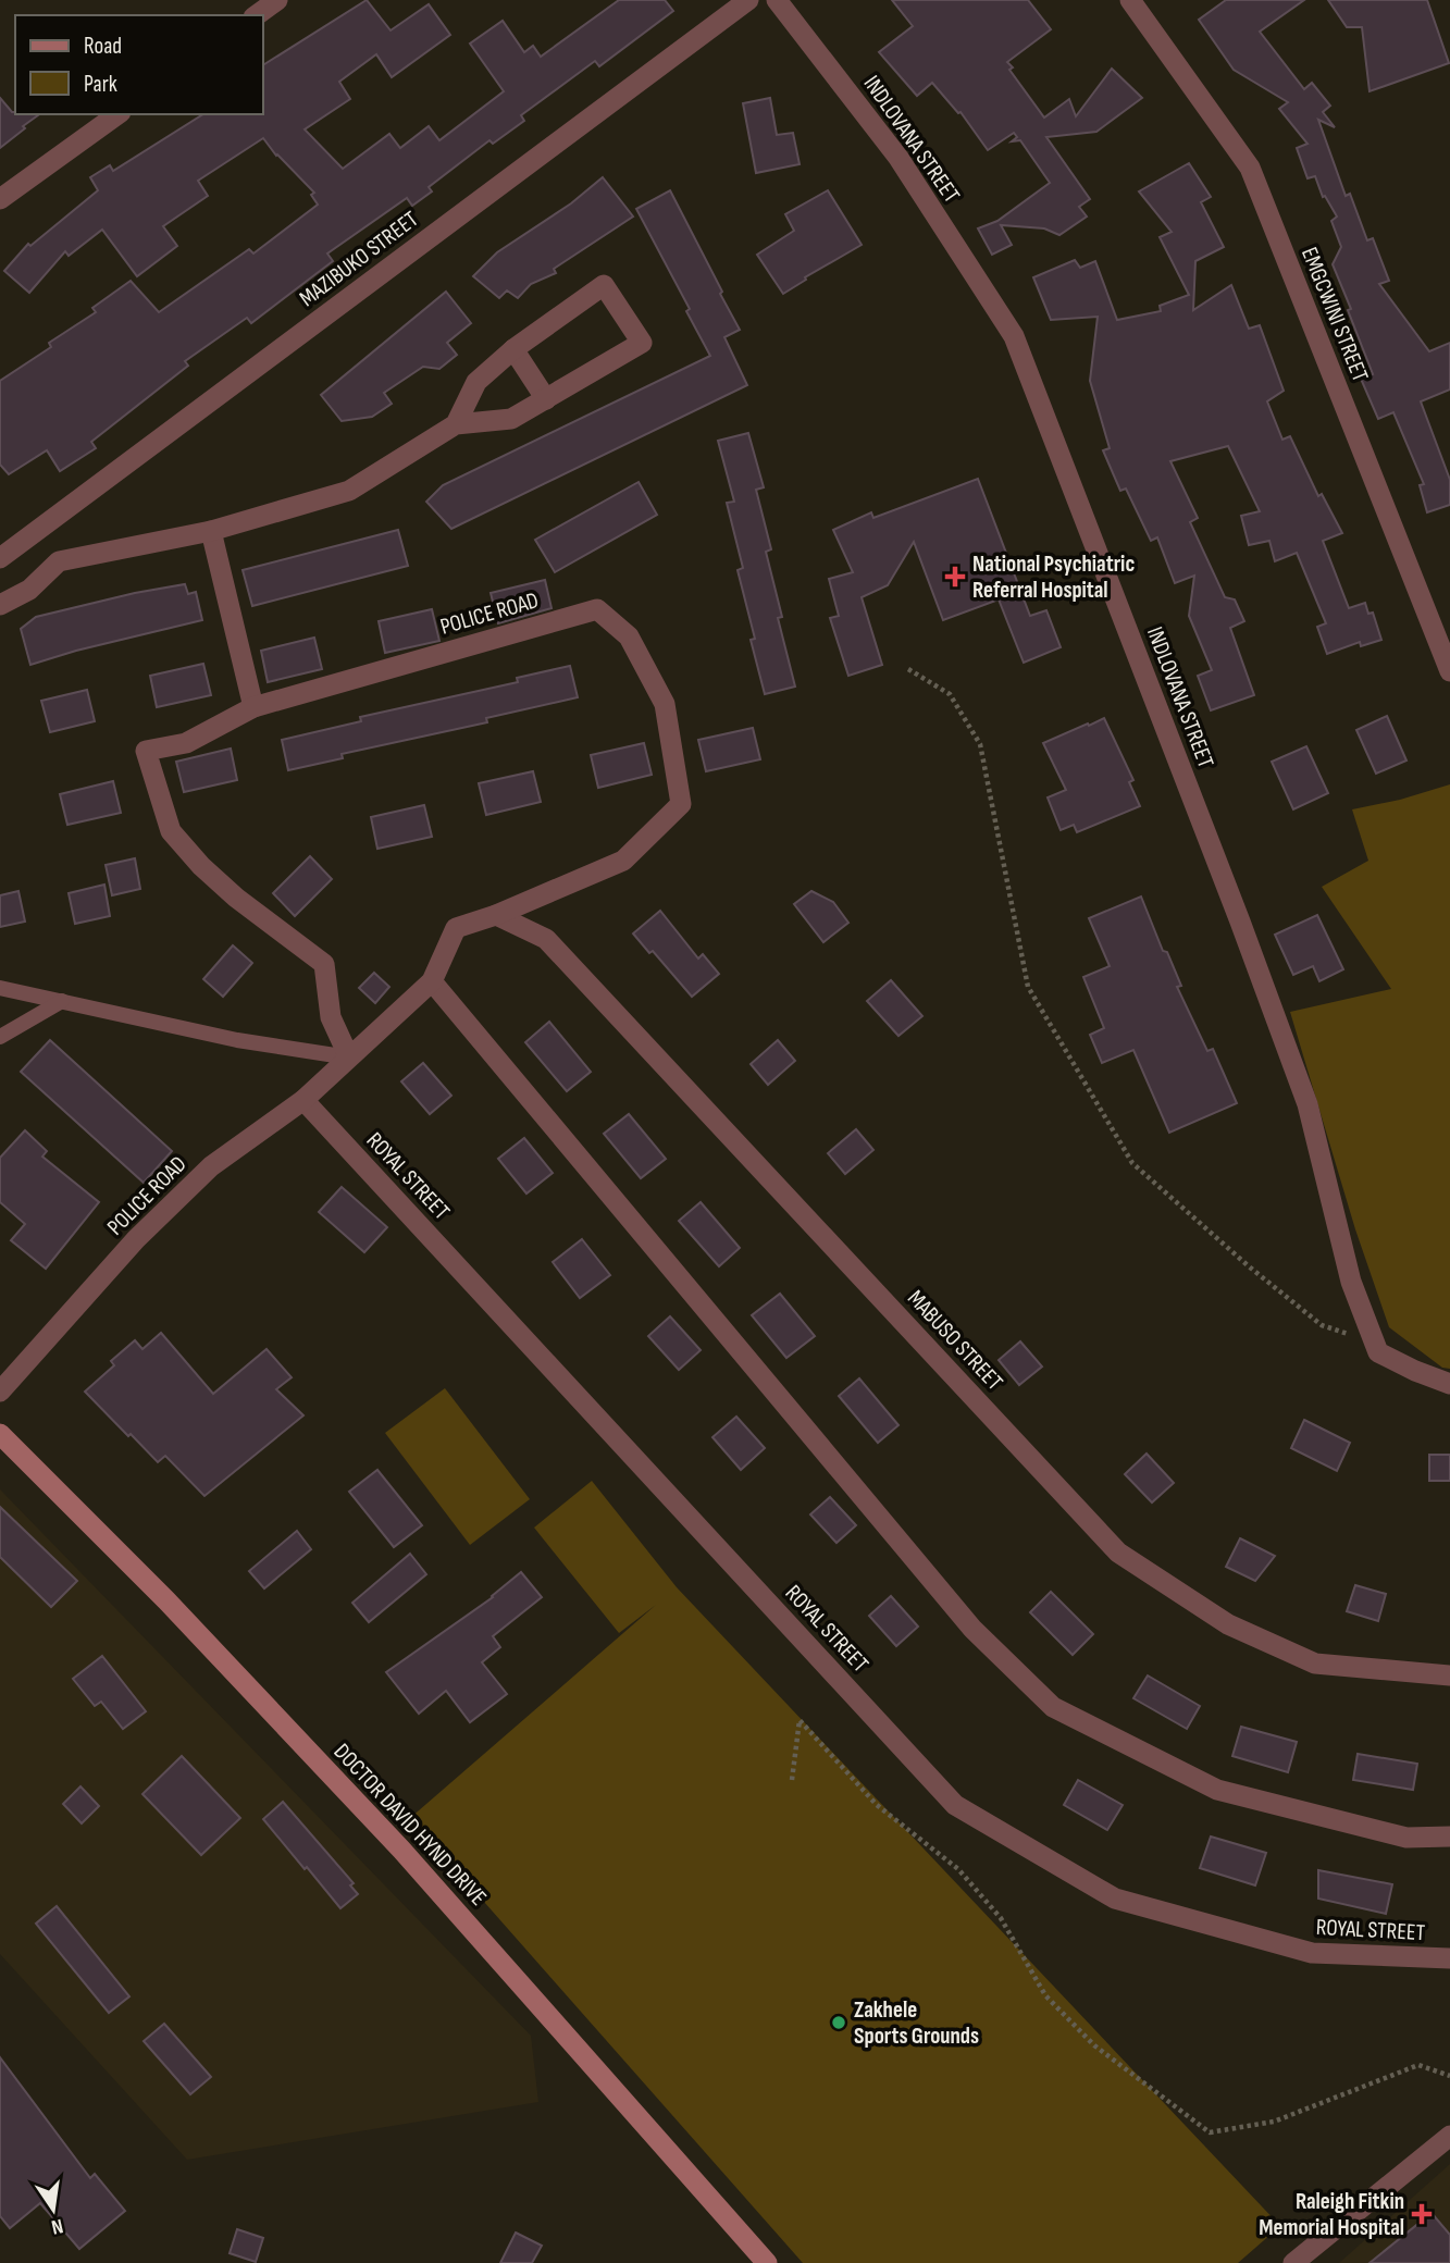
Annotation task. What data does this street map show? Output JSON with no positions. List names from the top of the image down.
{
  "streets": {
    "main road": ["DOCTOR DAVID HYND DRIVE"],
    "street": [
      "INDLOVANA STREET",
      "MAZIBUKO STREET",
      "EMGCWINI STREET",
      "POLICE ROAD",
      "ROYAL STREET",
      "MABUSO STREET"
    ]
  },
  "crossings": [
    ["POLICE ROAD", "ROYAL STREET"],
    ["POLICE ROAD", "MABUSO STREET"]
  ],
  "places": {
    "health": ["National Psychiatric Referral Hospital", "Raleigh Fitkin Memorial Hospital"],
    "other": ["Zakhele Sports Grounds"]
  },
  "legend": ["Road", "Park"],
  "north": "bottom"
}
